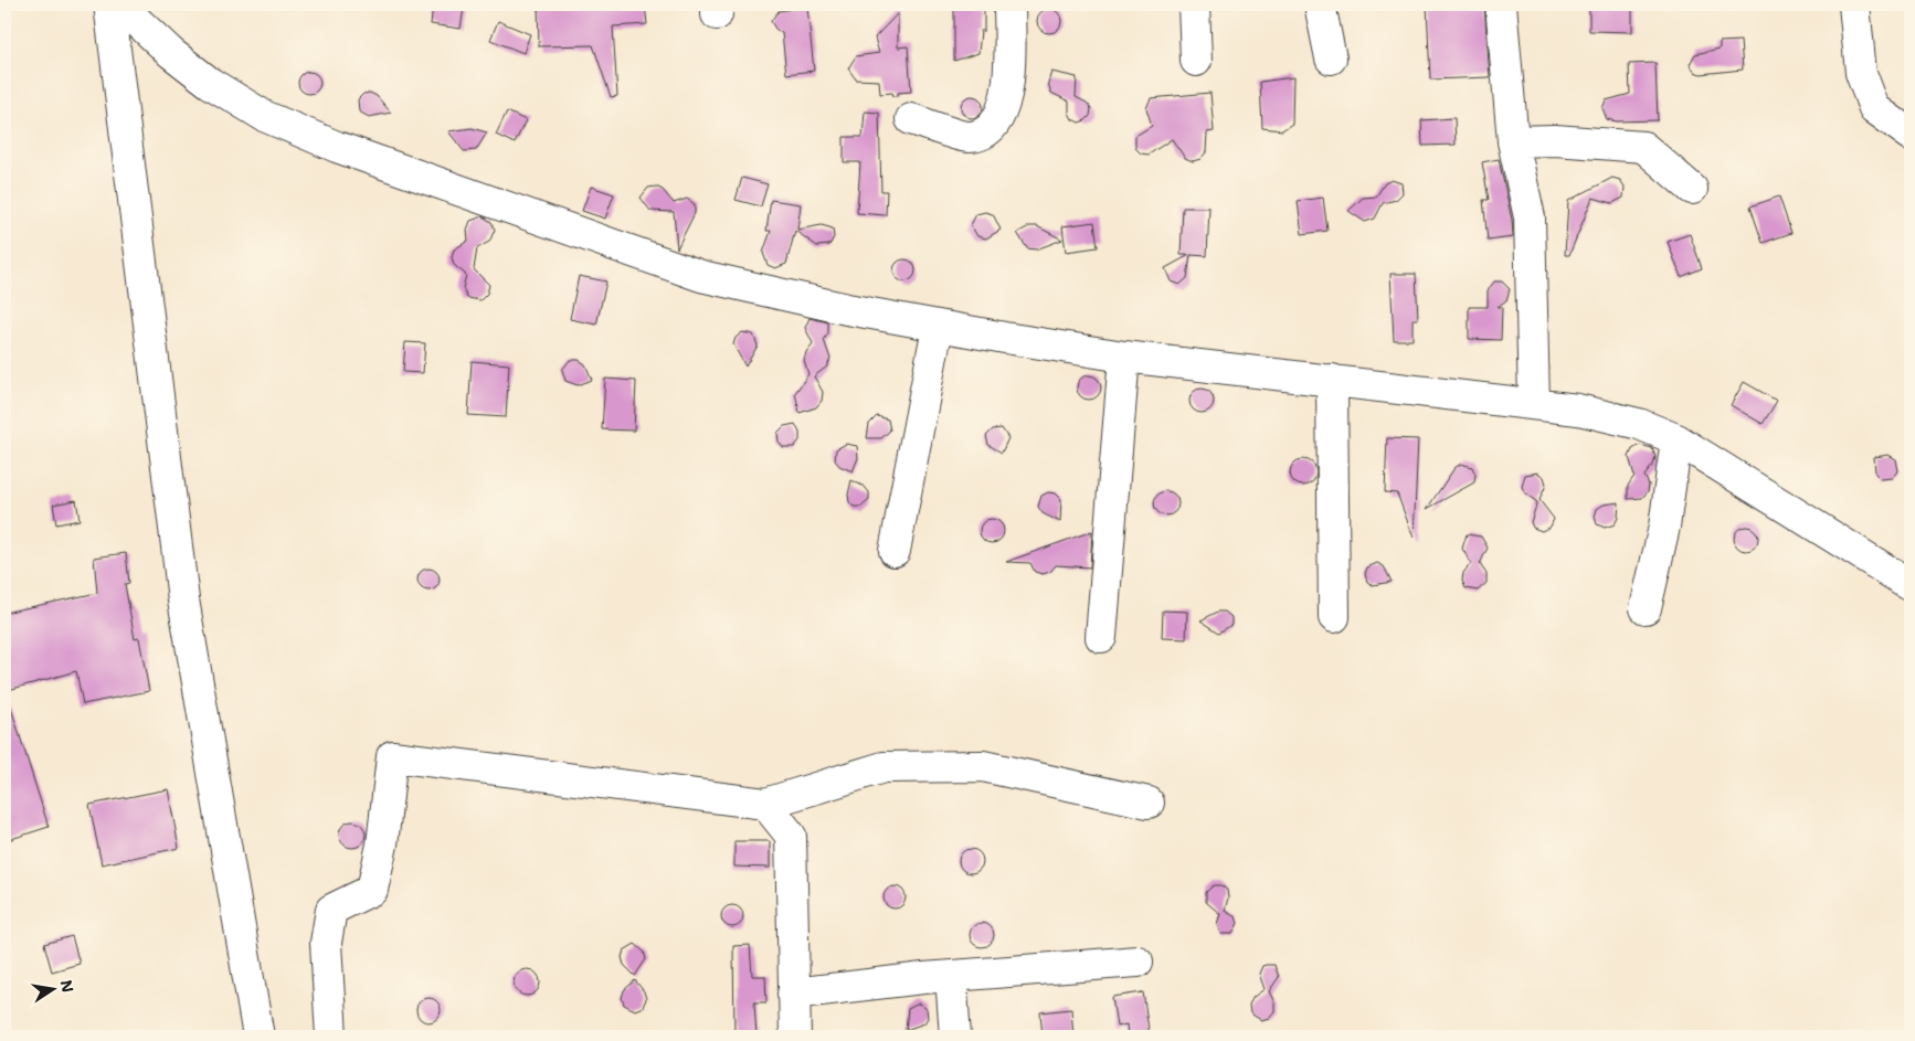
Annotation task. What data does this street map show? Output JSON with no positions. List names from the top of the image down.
{
  "north": "right"
}
